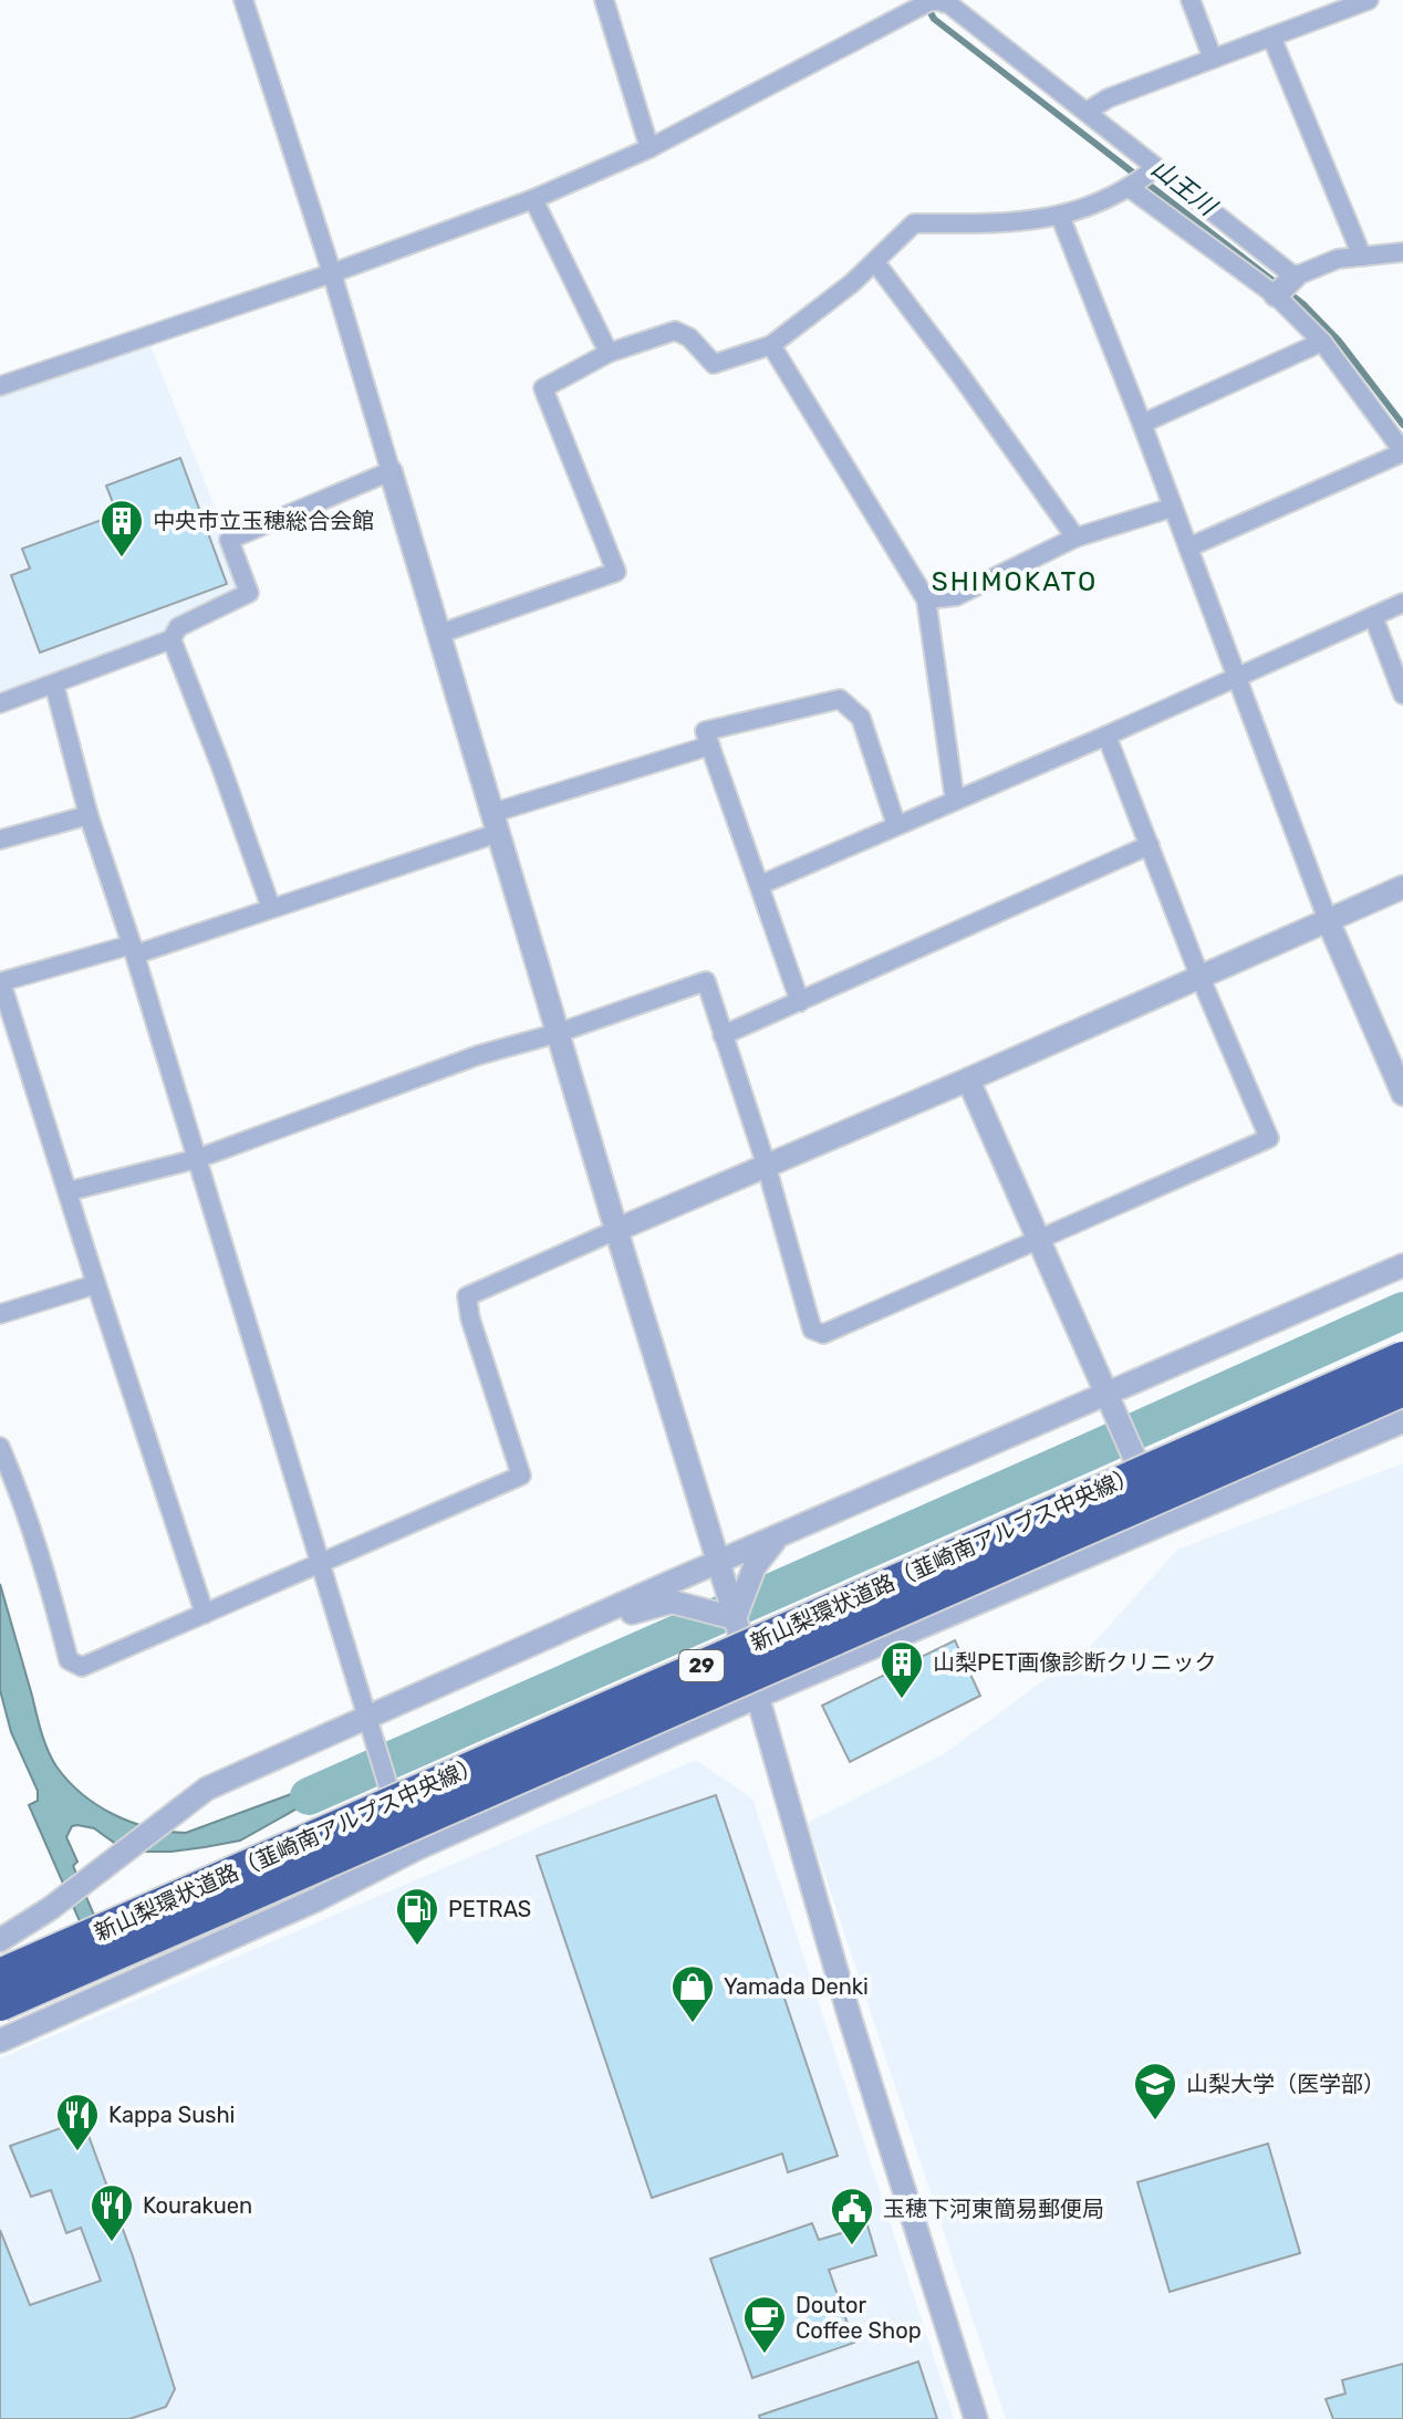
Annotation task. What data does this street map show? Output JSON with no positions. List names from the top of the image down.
{
  "streets": {
    "highway": ["新山梨環状道路（韮崎南アルプス中央線）", "29"]
  },
  "districts": ["SHIMOKATO"],
  "water": ["山王川"],
  "places": {
    "building": ["中央市立玉穂総合会館", "山梨PET画像診断クリニック"],
    "fuel station": ["PETRAS"],
    "shop": ["Yamada Denki"],
    "school or university": ["山梨大学（医学部）"],
    "restaurant": ["Kappa Sushi", "Kourakuen"],
    "public building": ["玉穂下河東簡易郵便局"],
    "cafe": ["Doutor Coffee Shop"]
  }
}
